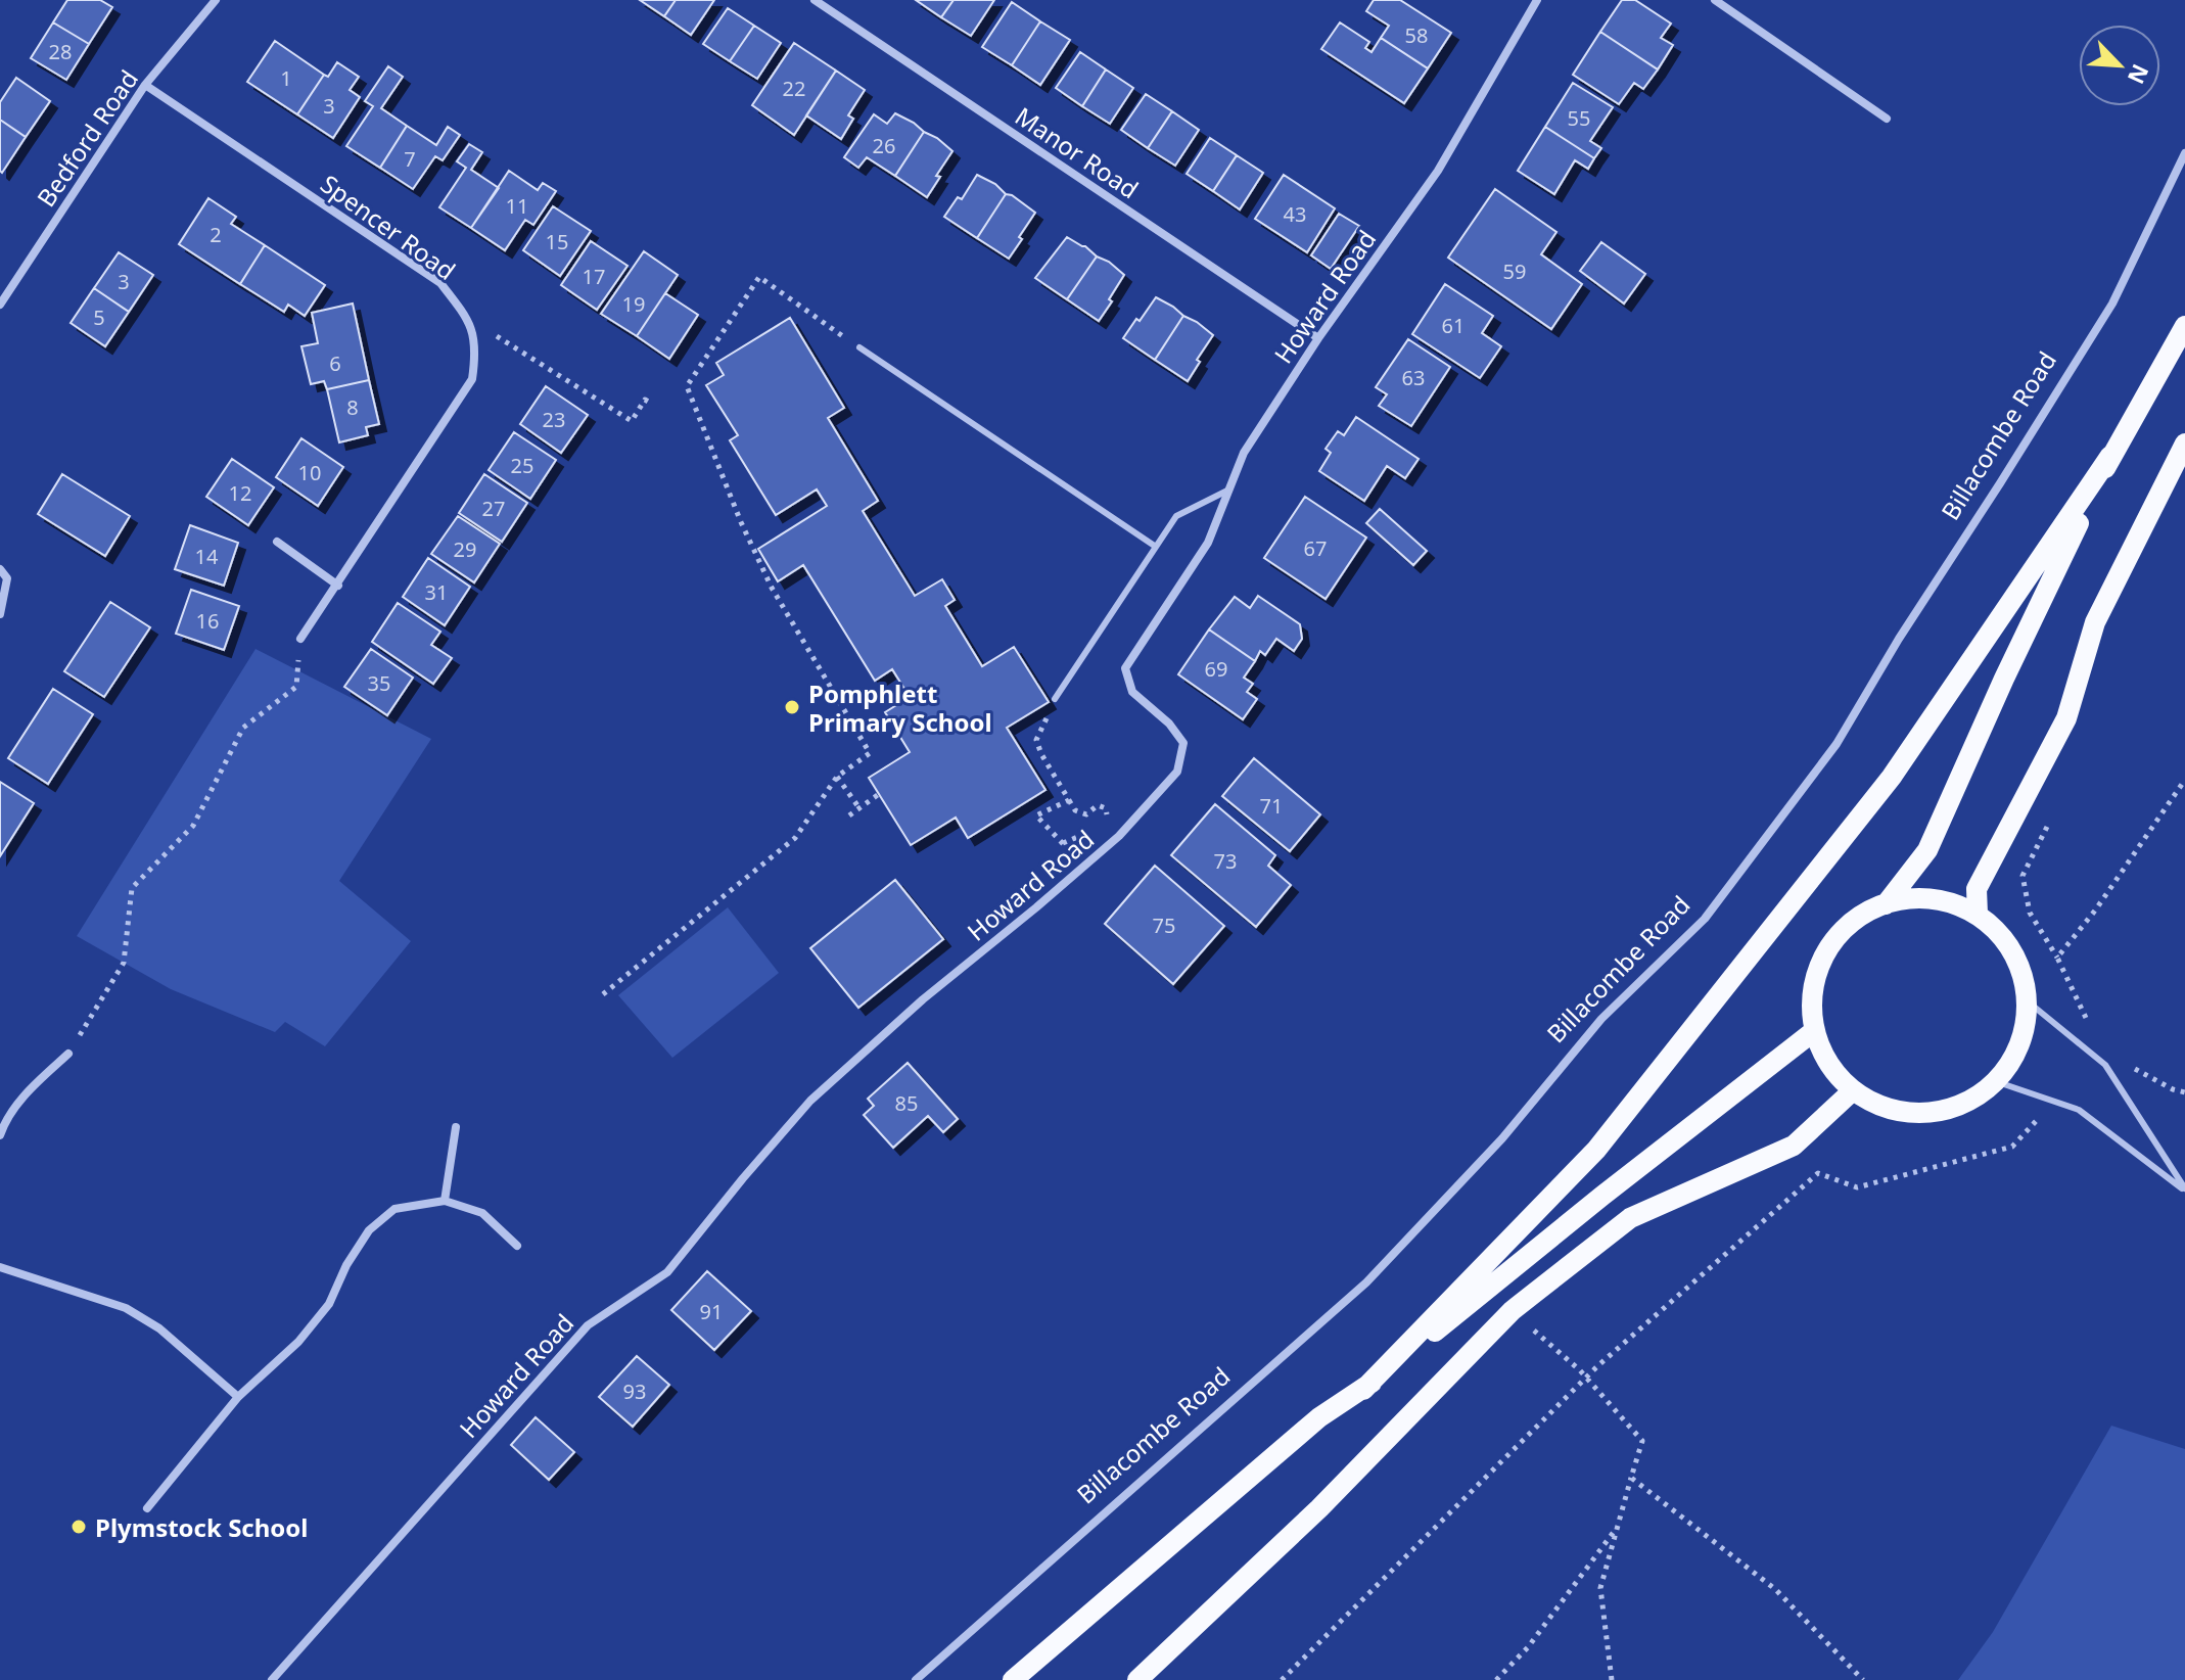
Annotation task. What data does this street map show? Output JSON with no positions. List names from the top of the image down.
{
  "streets": {
    "street": [
      "Bedford Road",
      "Manor Road",
      "Spencer Road",
      "Howard Road",
      "Billacombe Road"
    ]
  },
  "crossings": [
    ["Bedford Road", "Spencer Road"],
    ["Manor Road", "Howard Road"]
  ],
  "places": ["Pomphlett Primary School", "Plymstock School"],
  "house_numbers": [
    "58",
    "28",
    "1",
    "22",
    "3",
    "55",
    "26",
    "7",
    "11",
    "43",
    "2",
    "15",
    "59",
    "17",
    "3",
    "19",
    "5",
    "61",
    "6",
    "63",
    "8",
    "23",
    "25",
    "10",
    "12",
    "27",
    "67",
    "29",
    "14",
    "31",
    "16",
    "69",
    "35",
    "71",
    "73",
    "75",
    "85",
    "91",
    "93"
  ],
  "north": "bottom right"
}
